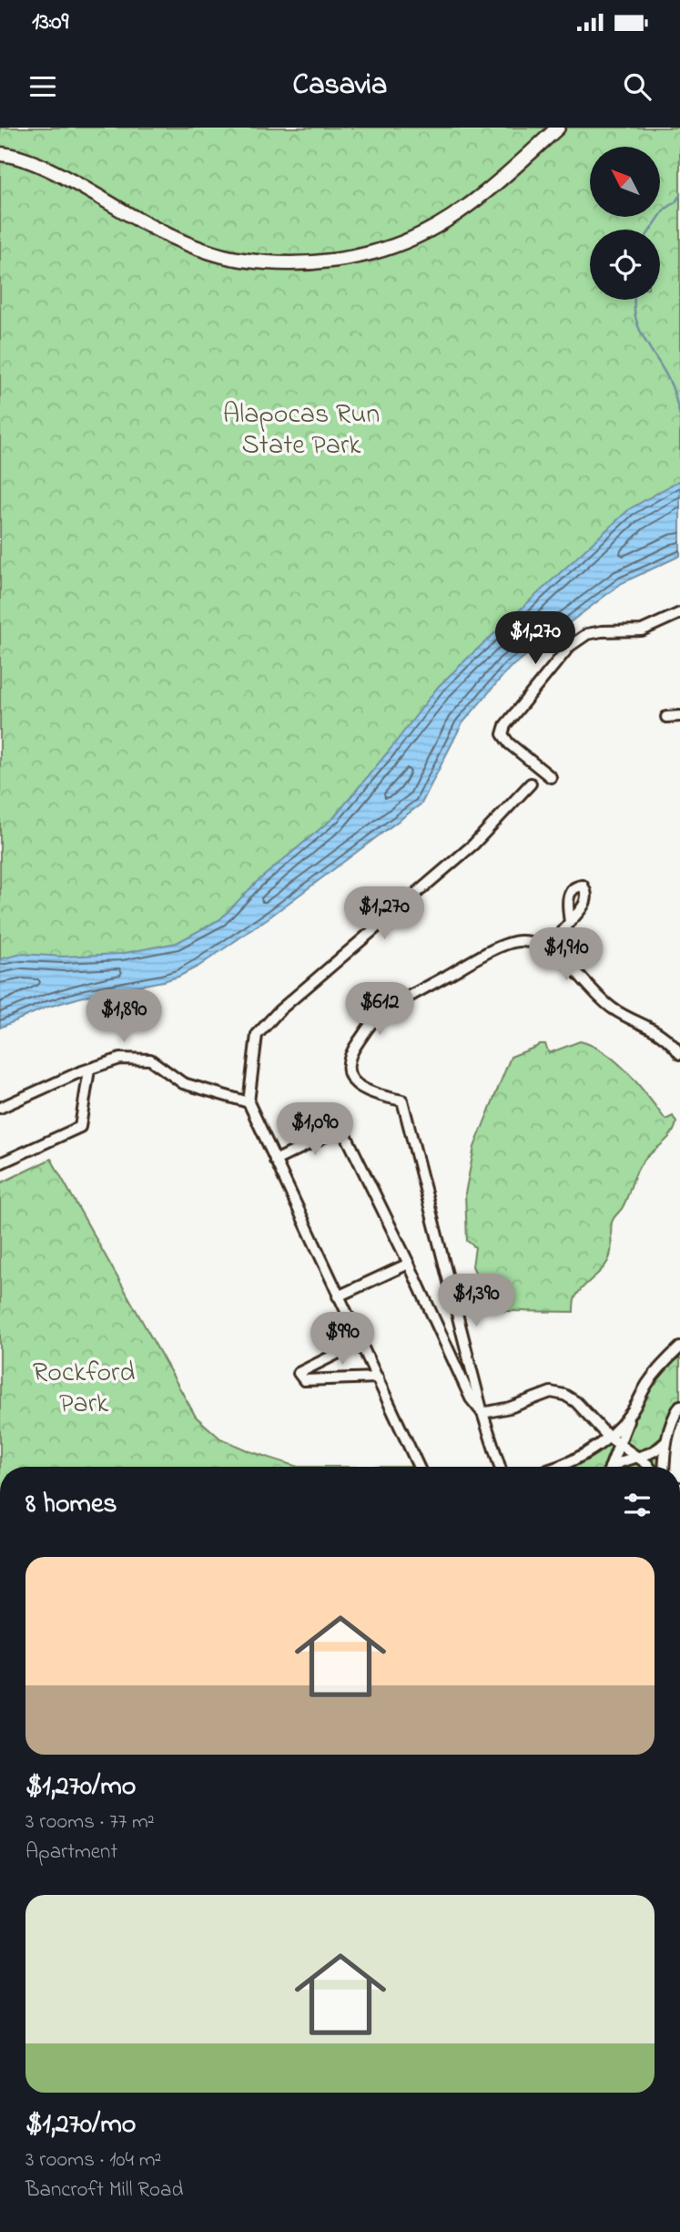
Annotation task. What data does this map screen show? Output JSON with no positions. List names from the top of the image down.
{
  "parks": ["Alapocas Run State Park", "Rockford Park"],
  "north": "top left",
  "page": {
    "status": "13:09",
    "header": "Casavia",
    "price": [
      "$1,270",
      "$1,270",
      "$1,910",
      "$612",
      "$1,890",
      "$1,090",
      "$1,390",
      "$990"
    ],
    "heading": "8 homes",
    "list": [
      {
        "name": "$1,270/mo",
        "note": "3 rooms · 77 m² · Apartment"
      },
      {
        "name": "$1,270/mo",
        "note": "3 rooms · 104 m² · Bancroft Mill Road"
      }
    ]
  }
}
